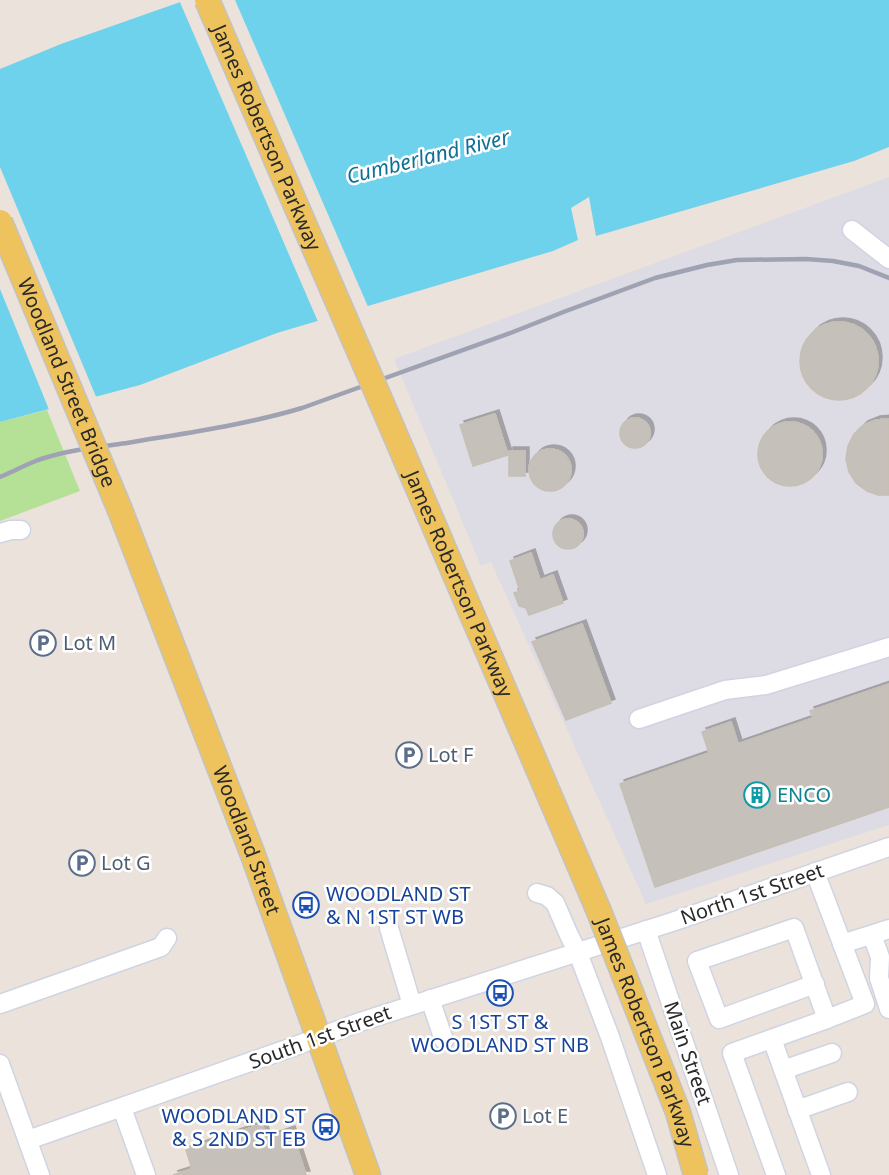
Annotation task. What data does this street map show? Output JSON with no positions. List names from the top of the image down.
{
  "streets": {
    "main road": ["James Robertson Parkway", "Woodland Street Bridge", "Woodland Street"],
    "street": ["North 1st Street", "South 1st Street", "Main Street"]
  },
  "crossings": [
    ["Woodland Street Bridge", "Woodland Street"],
    ["Woodland Street", "South 1st Street"],
    ["North 1st Street", "South 1st Street"],
    ["North 1st Street", "Main Street"]
  ],
  "water": ["Cumberland River"],
  "places": {
    "parking": [
      "Lot M",
      "Lot F",
      "Lot G",
      "Lot E"
    ],
    "building": ["ENCO"],
    "bus stop": ["WOODLAND ST & N 1ST ST WB", "S 1ST ST & WOODLAND ST NB", "WOODLAND ST & S 2ND ST EB"]
  }
}
